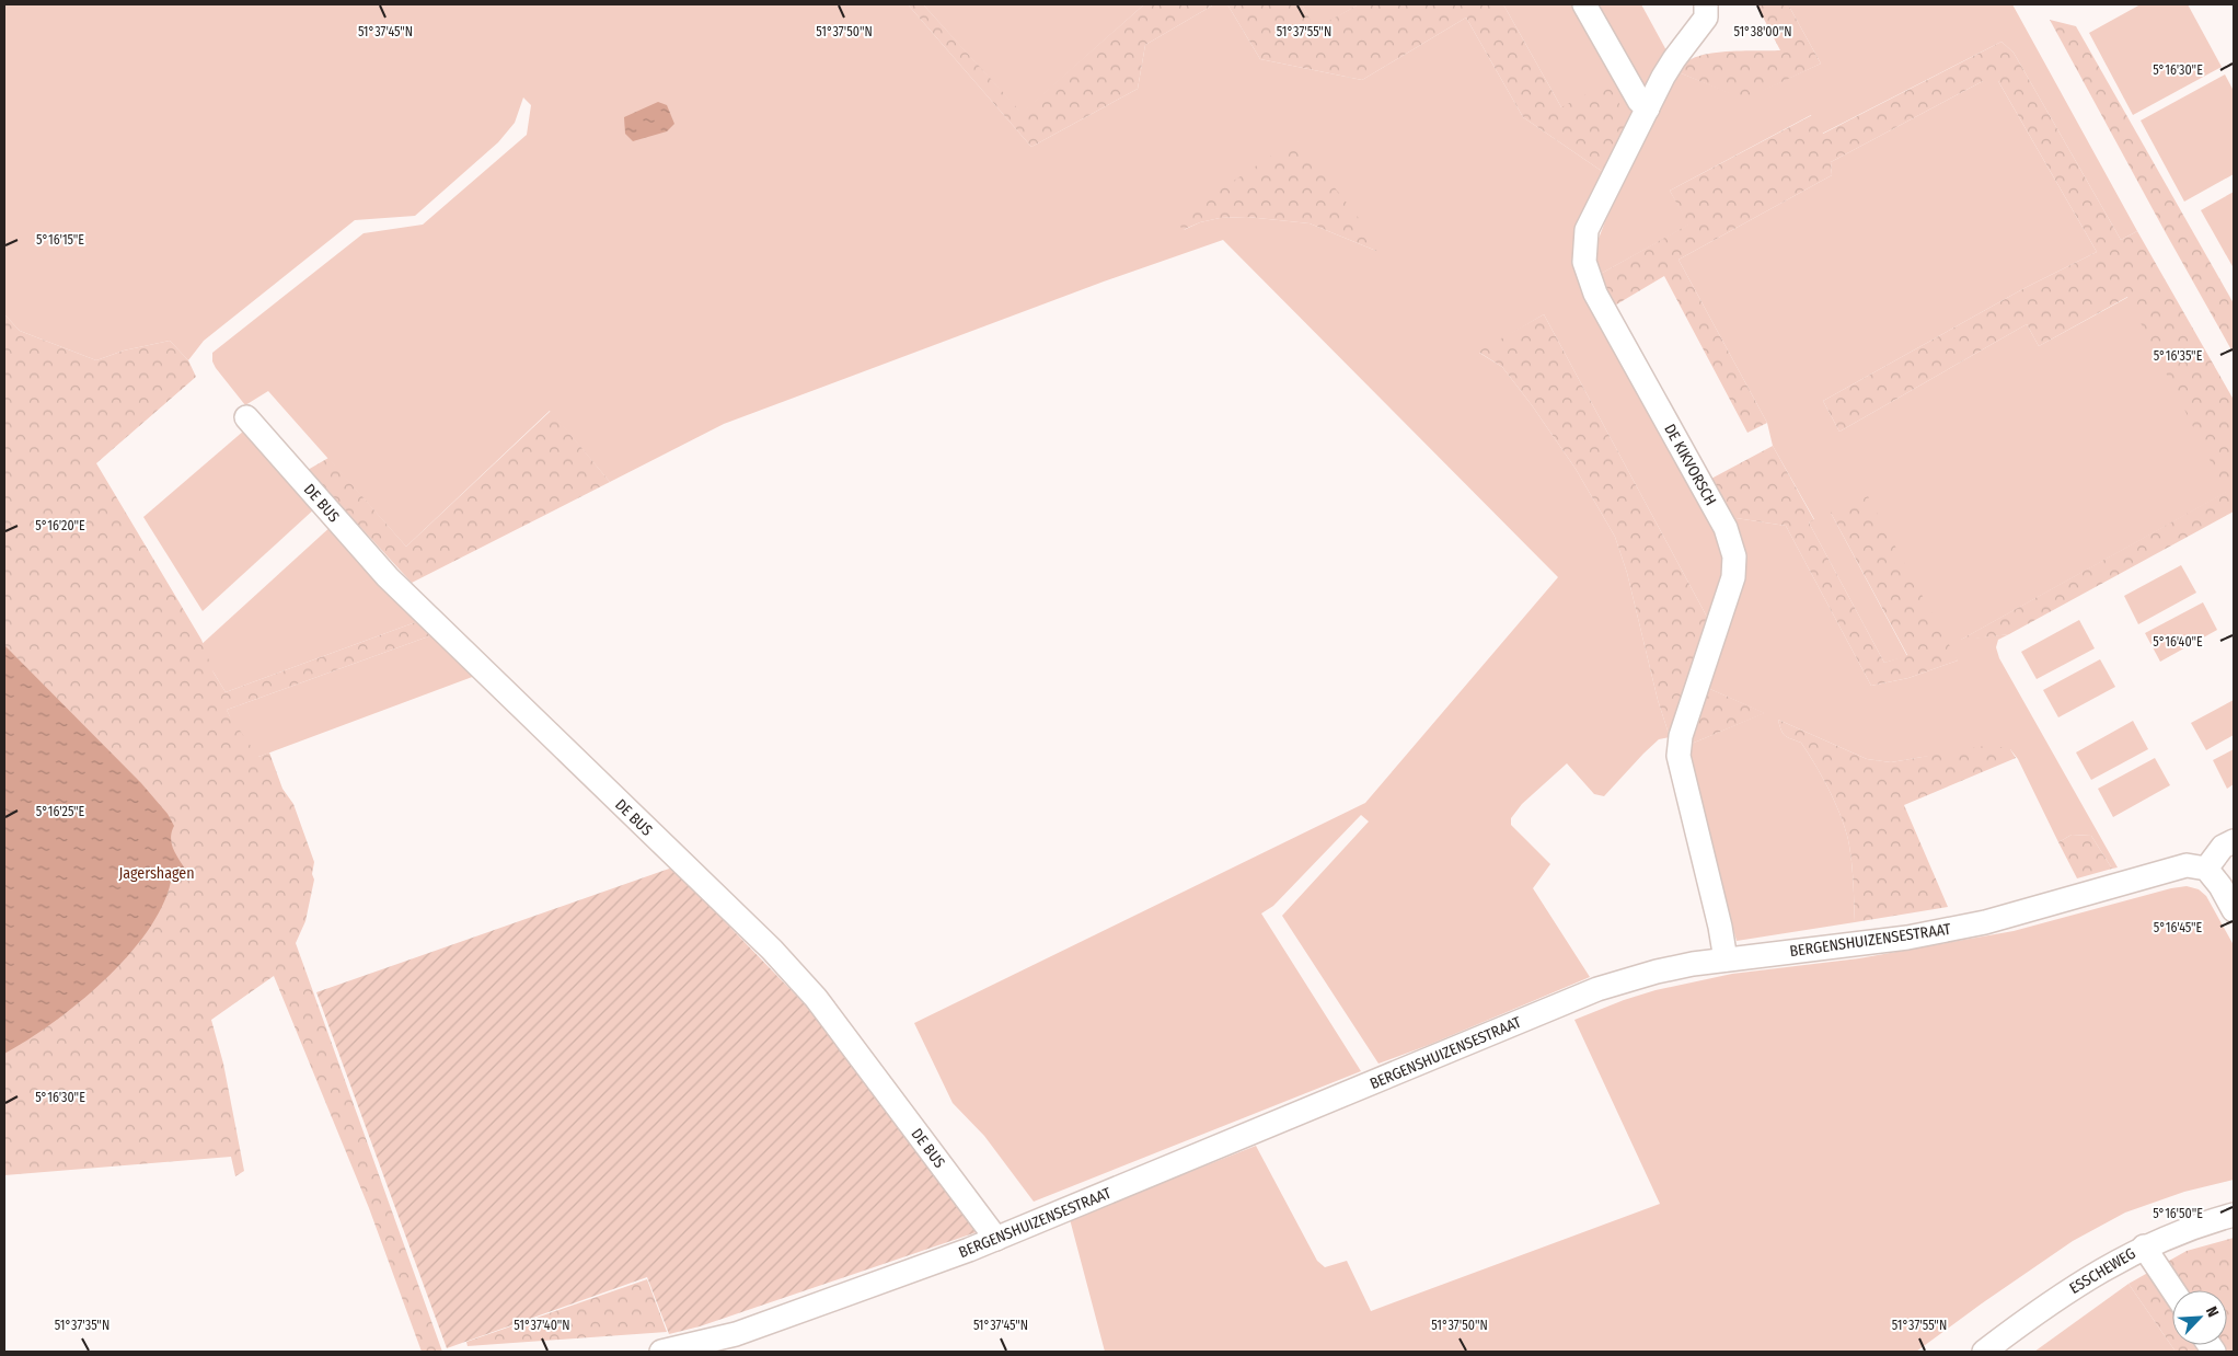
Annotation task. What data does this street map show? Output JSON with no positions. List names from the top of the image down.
{
  "streets": {
    "street": [
      "DE KIKVORSCH",
      "DE BUS",
      "BERGENSHUIZENSESTRAAT",
      "ESSCHEWEG"
    ]
  },
  "crossings": [
    ["DE KIKVORSCH", "BERGENSHUIZENSESTRAAT"],
    ["DE BUS", "BERGENSHUIZENSESTRAAT"]
  ],
  "parks": ["Jagershagen"],
  "north": "top right",
  "coordinates": [
    "51°37'45\"N",
    "51°37'50\"N",
    "51°37'55\"N",
    "51°38'00\"N",
    "5°16'30\"E",
    "5°16'15\"E",
    "5°16'35\"E",
    "5°16'20\"E",
    "5°16'40\"E",
    "5°16'25\"E",
    "5°16'45\"E",
    "5°16'50\"E",
    "51°37'35\"N",
    "51°37'40\"N"
  ]
}
